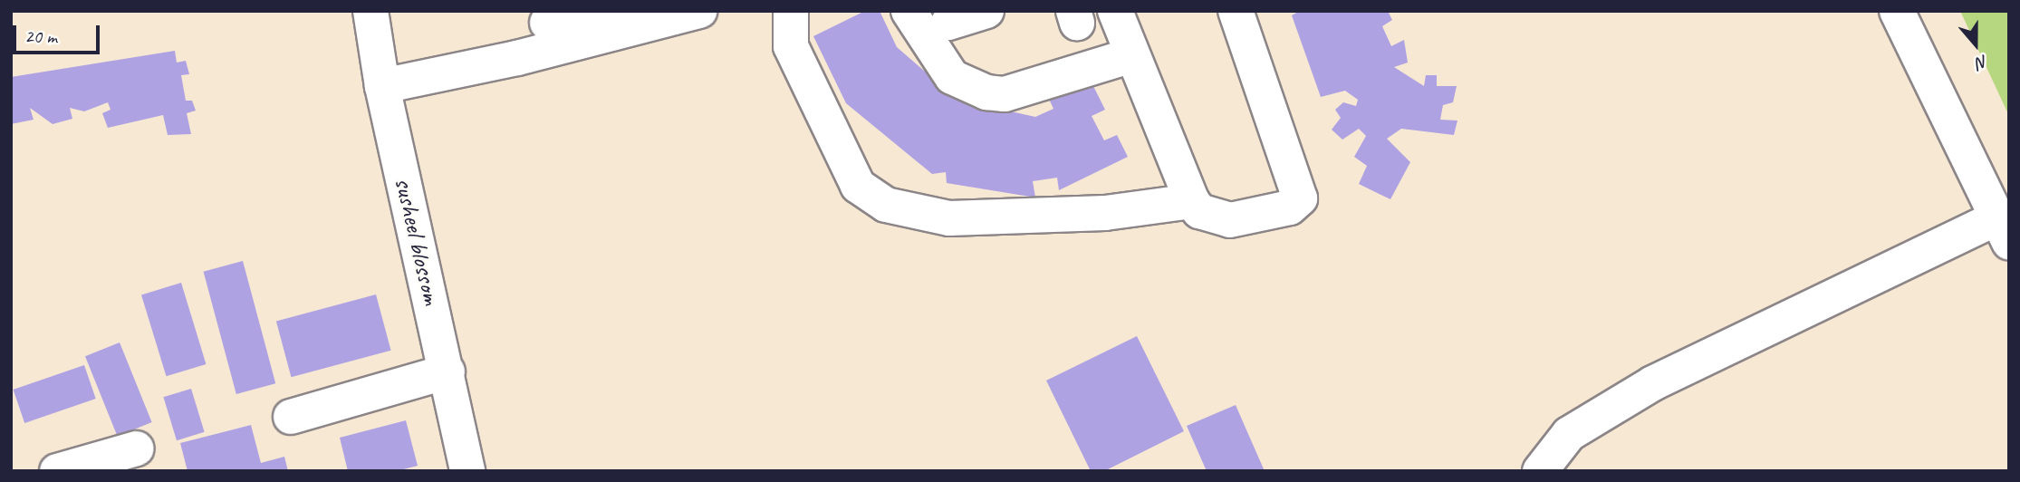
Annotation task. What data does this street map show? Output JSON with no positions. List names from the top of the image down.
{
  "streets": {
    "street": ["susheel blossom"]
  },
  "scale_bar": "20 m",
  "north": "bottom"
}
